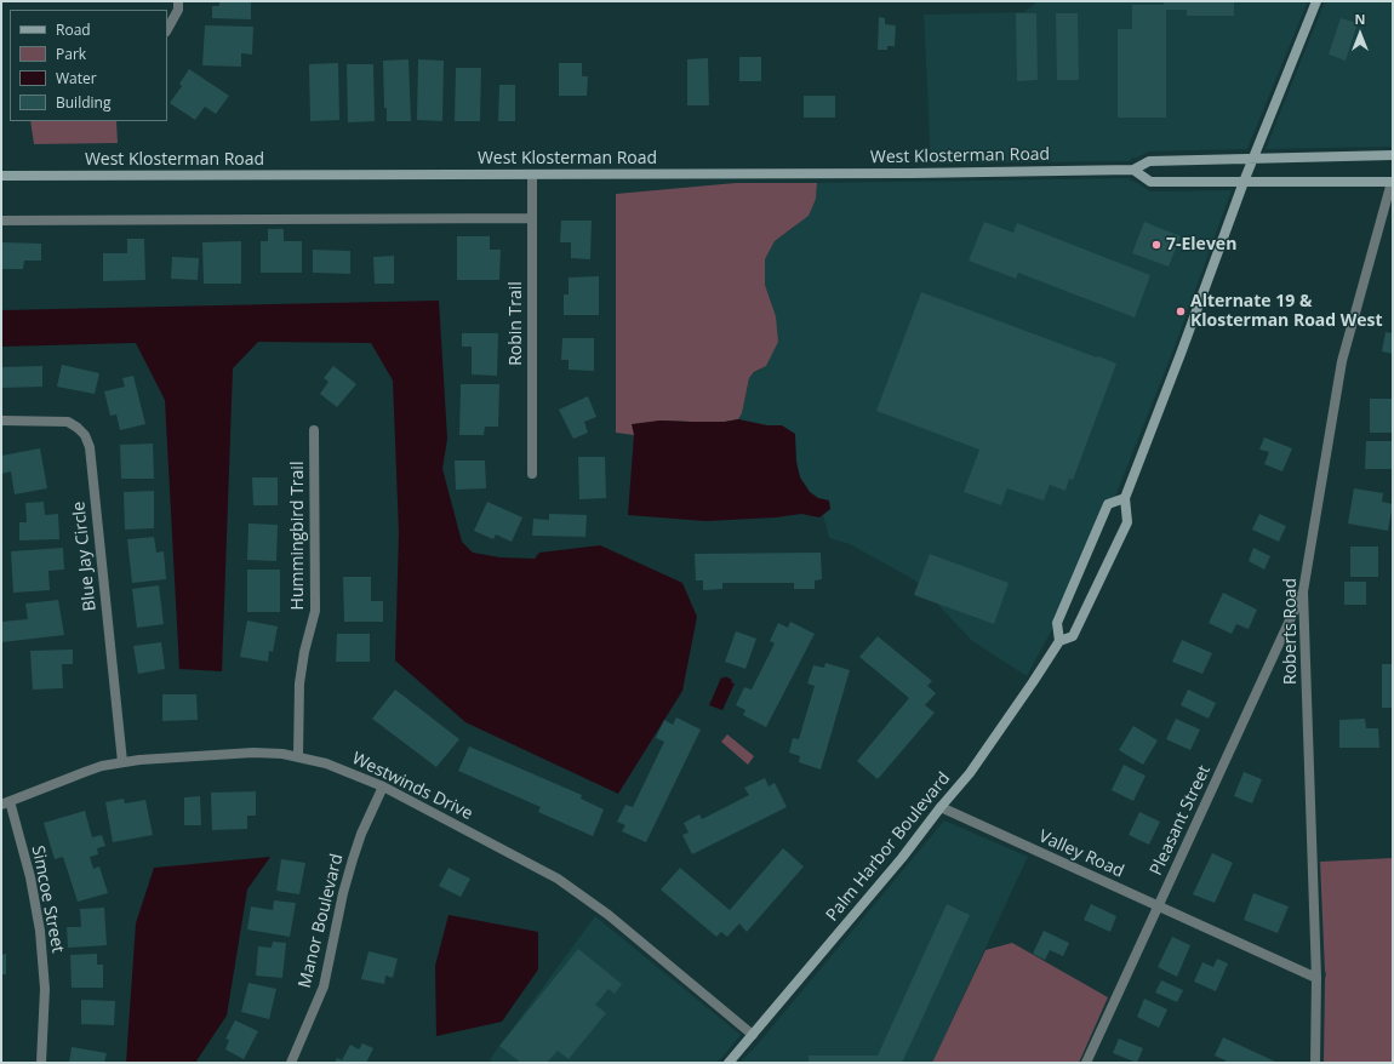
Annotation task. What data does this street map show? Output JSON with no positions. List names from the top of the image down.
{
  "streets": {
    "main road": ["West Klosterman Road", "Palm Harbor Boulevard"],
    "street": [
      "Robin Trail",
      "Hummingbird Trail",
      "Blue Jay Circle",
      "Roberts Road",
      "Westwinds Drive",
      "Pleasant Street",
      "Valley Road",
      "Simcoe Street",
      "Manor Boulevard"
    ]
  },
  "crossings": [
    ["West Klosterman Road", "Robin Trail"],
    ["West Klosterman Road", "Palm Harbor Boulevard"],
    ["Hummingbird Trail", "Westwinds Drive"],
    ["Blue Jay Circle", "Westwinds Drive"],
    ["Roberts Road", "Pleasant Street"],
    ["Roberts Road", "Valley Road"],
    ["Westwinds Drive", "Palm Harbor Boulevard"],
    ["Westwinds Drive", "Simcoe Street"],
    ["Westwinds Drive", "Manor Boulevard"],
    ["Pleasant Street", "Valley Road"],
    ["Palm Harbor Boulevard", "Valley Road"]
  ],
  "places": ["7-Eleven", "Alternate 19 & Klosterman Road West"],
  "legend": [
    "Road",
    "Park",
    "Water",
    "Building"
  ],
  "north": "top"
}
